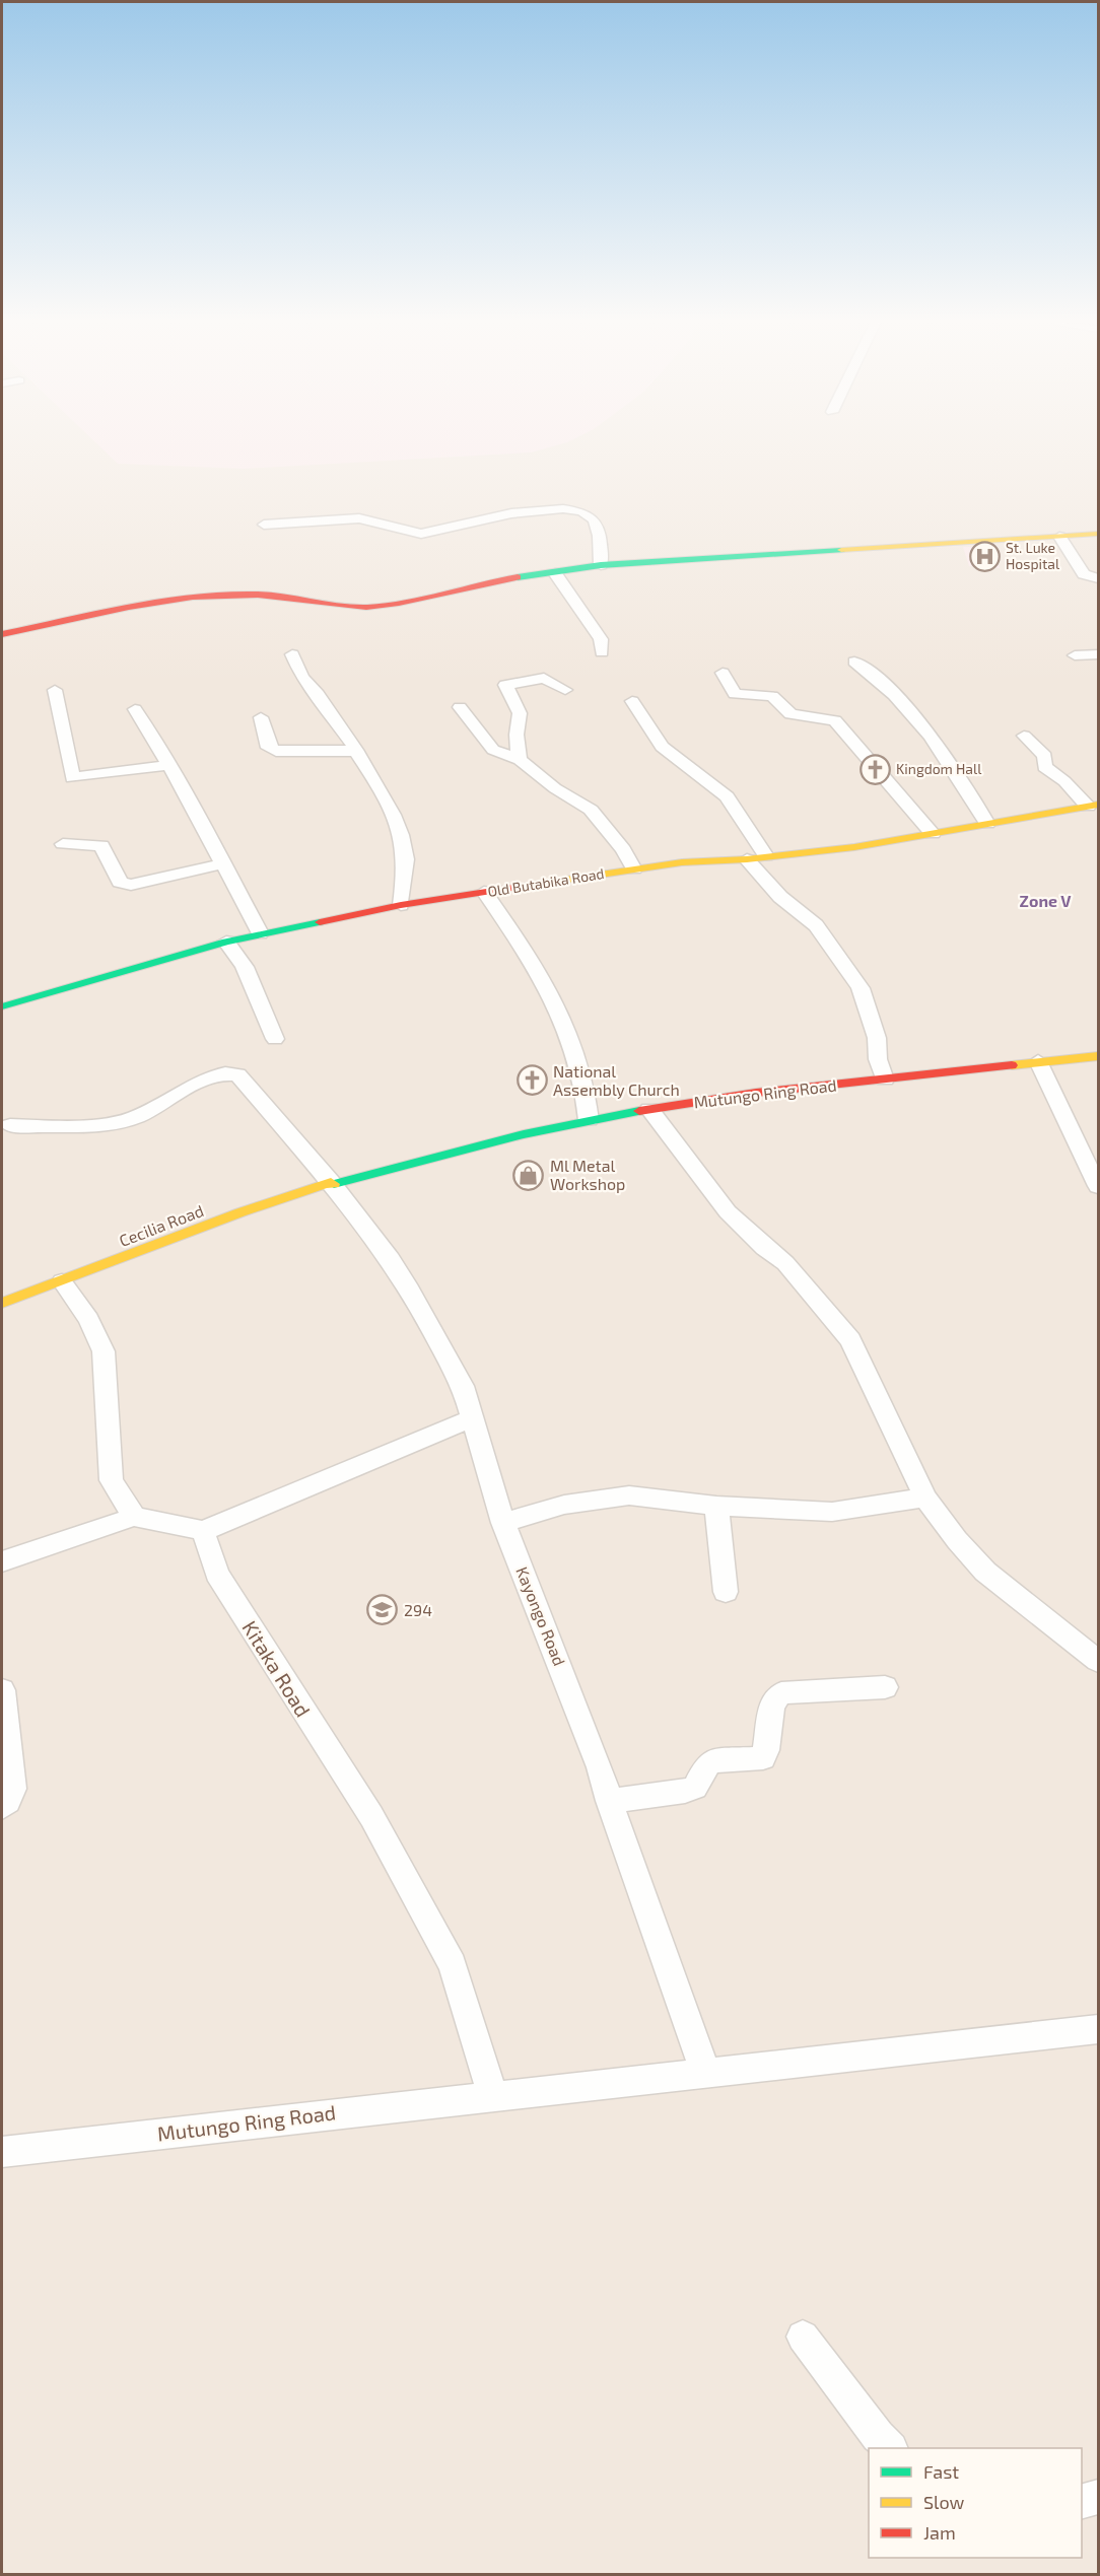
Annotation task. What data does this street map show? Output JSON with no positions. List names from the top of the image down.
{
  "streets": {
    "street": [
      "Old Butabika Road",
      "Mutungo Ring Road",
      "Cecilia Road",
      "Kayongo Road",
      "Kitaka Road"
    ]
  },
  "crossings": [
    ["Mutungo Ring Road", "Cecilia Road"],
    ["Mutungo Ring Road", "Kayongo Road"],
    ["Mutungo Ring Road", "Kitaka Road"],
    ["Cecilia Road", "Kayongo Road"]
  ],
  "districts": ["Zone V"],
  "places": {
    "hospital": ["St. Luke Hospital"],
    "church": ["Kingdom Hall", "National Assembly Church"],
    "shop": ["Ml Metal Workshop"],
    "school or university": ["294"]
  },
  "legend": ["Fast", "Slow", "Jam"]
}
